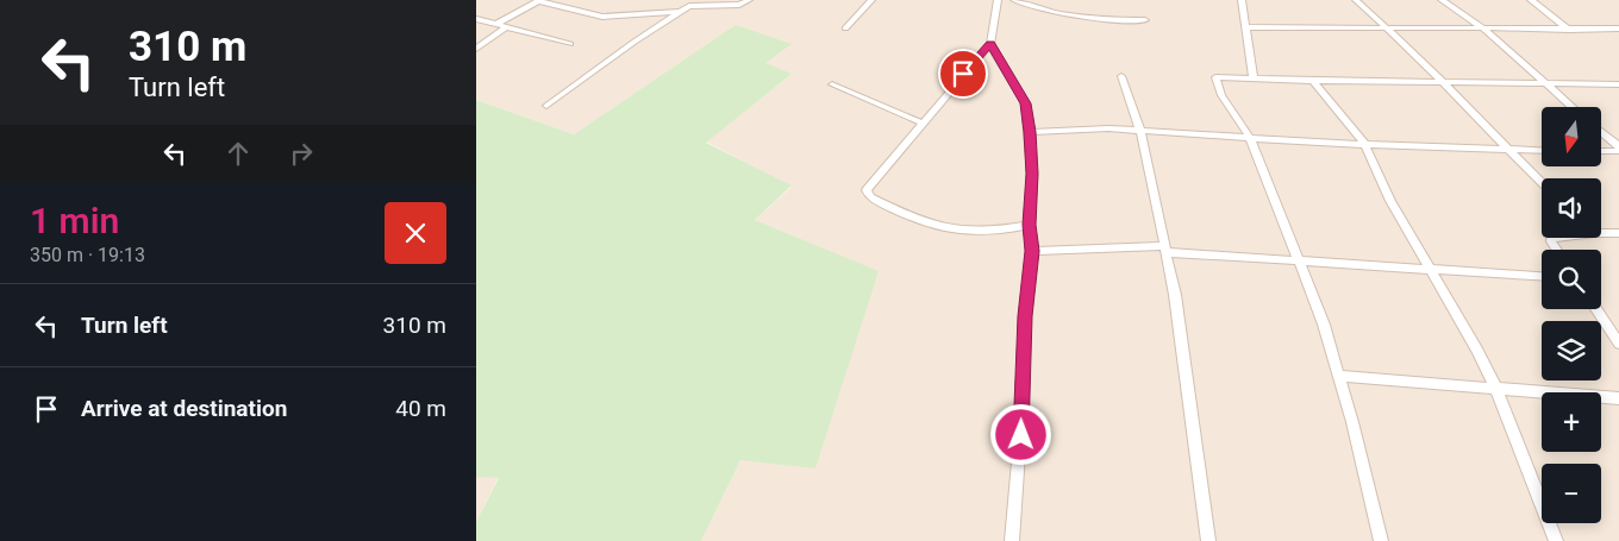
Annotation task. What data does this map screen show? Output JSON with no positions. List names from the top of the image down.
{
  "north": "bottom",
  "page": {
    "turn": ["310 m", "Turn left"],
    "map_buttons": ["+", "−"],
    "heading": ["1 min", "350 m · 19:13"],
    "list": [
      {
        "name": "Turn left",
        "value": "310 m"
      },
      {
        "name": "Arrive at destination",
        "value": "40 m"
      }
    ]
  }
}
